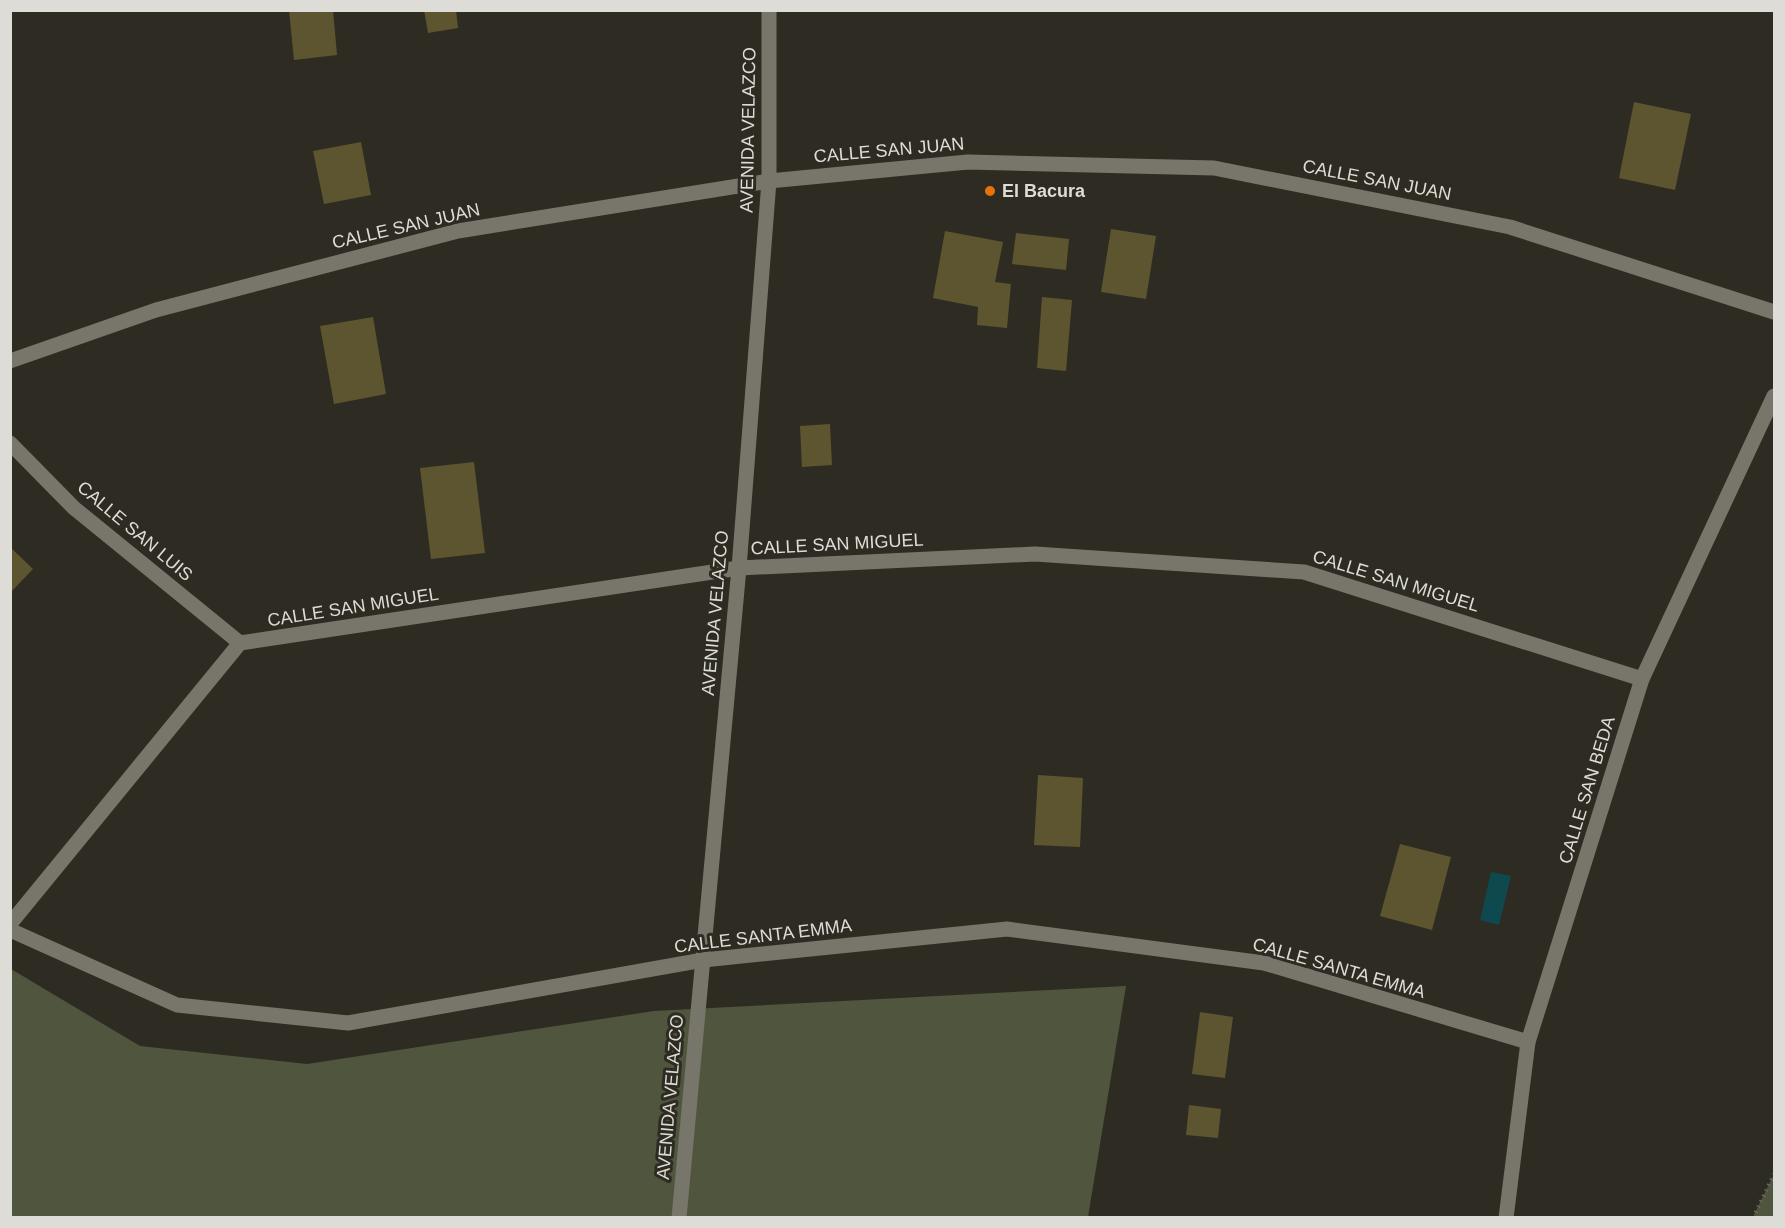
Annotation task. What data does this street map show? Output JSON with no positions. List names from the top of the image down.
{
  "streets": {
    "street": [
      "AVENIDA VELAZCO",
      "CALLE SAN JUAN",
      "CALLE SAN LUIS",
      "CALLE SAN MIGUEL",
      "CALLE SAN BEDA",
      "CALLE SANTA EMMA"
    ]
  },
  "crossings": [
    ["AVENIDA VELAZCO", "CALLE SAN JUAN"],
    ["AVENIDA VELAZCO", "CALLE SAN MIGUEL"],
    ["AVENIDA VELAZCO", "CALLE SANTA EMMA"],
    ["CALLE SAN LUIS", "CALLE SAN MIGUEL"],
    ["CALLE SAN MIGUEL", "CALLE SAN BEDA"],
    ["CALLE SAN BEDA", "CALLE SANTA EMMA"]
  ],
  "places": ["El Bacura"]
}
